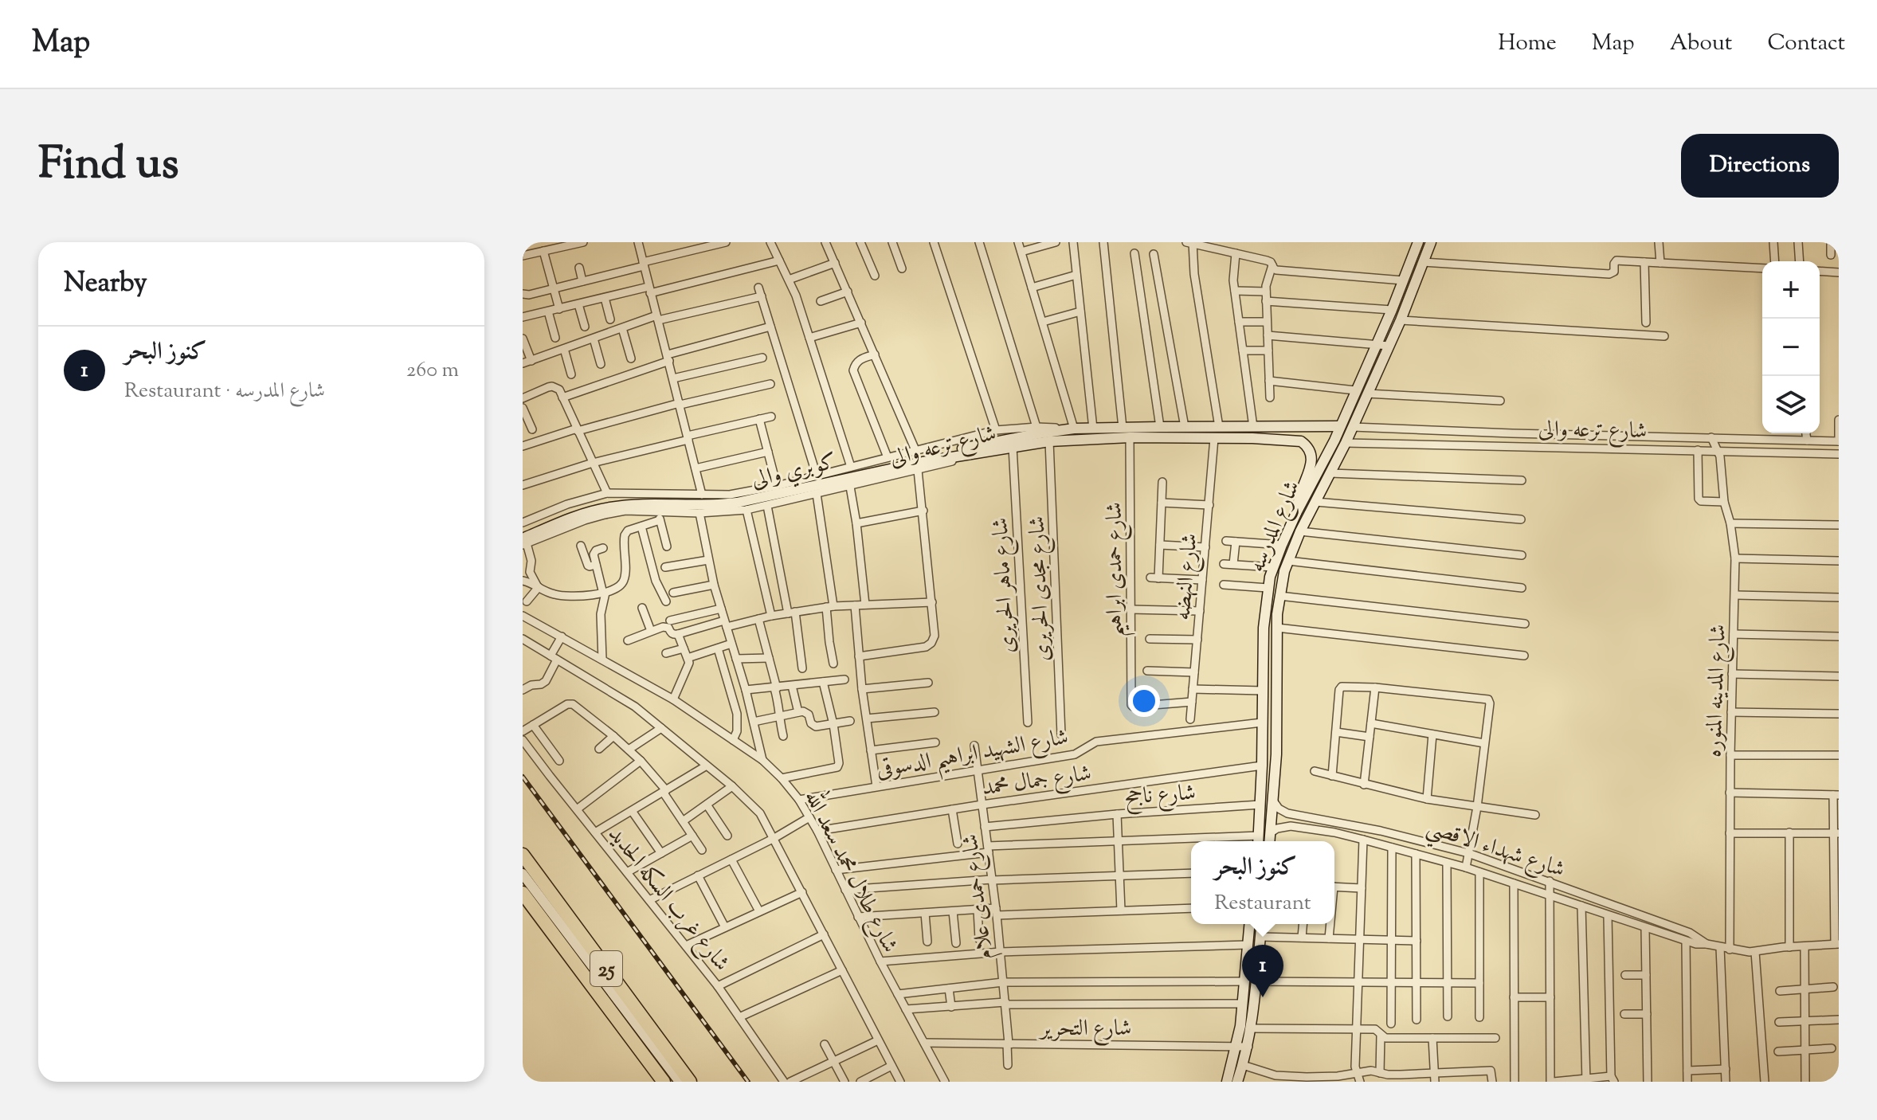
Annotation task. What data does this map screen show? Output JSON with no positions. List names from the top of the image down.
{
  "streets": {
    "highway": ["25"],
    "main road": ["شارع ترعه والى", "كوبري والى", "شارع المدرسه"],
    "street": [
      "شارع حمدى ابراهيم",
      "شارع النهضه",
      "شارع ماهر الحريرى",
      "شارع مجدى الحريرى",
      "شارع المدينه المنوره",
      "شارع الشهيد ابراهيم الدسوقى",
      "شارع جمال محمد",
      "شارع ناجح",
      "شارع شهداء الاقصي",
      "شارع طلال محمد سعد الله",
      "شارع حمدى علام",
      "شارع غرب السكه الحديد",
      "شارع التحرير"
    ]
  },
  "crossings": [
    ["شارع ترعه والى", "كوبري والى"],
    ["شارع ترعه والى", "شارع المدرسه"],
    ["شارع ترعه والى", "شارع حمدى ابراهيم"],
    ["شارع ترعه والى", "شارع النهضه"],
    ["شارع ترعه والى", "شارع ماهر الحريرى"],
    ["شارع ترعه والى", "شارع مجدى الحريرى"],
    ["شارع ترعه والى", "شارع المدينه المنوره"],
    ["شارع المدرسه", "شارع الشهيد ابراهيم الدسوقى"],
    ["شارع المدرسه", "شارع جمال محمد"],
    ["شارع المدرسه", "شارع ناجح"],
    ["شارع المدرسه", "شارع شهداء الاقصي"],
    ["شارع حمدى ابراهيم", "شارع النهضه"],
    ["شارع المدينه المنوره", "شارع شهداء الاقصي"],
    ["شارع الشهيد ابراهيم الدسوقى", "شارع طلال محمد سعد الله"],
    ["شارع الشهيد ابراهيم الدسوقى", "شارع حمدى علام"],
    ["شارع جمال محمد", "شارع طلال محمد سعد الله"],
    ["شارع جمال محمد", "شارع حمدى علام"],
    ["شارع ناجح", "شارع حمدى علام"],
    ["شارع طلال محمد سعد الله", "شارع التحرير"],
    ["شارع حمدى علام", "شارع التحرير"]
  ],
  "page": {
    "header": "Map",
    "nav": [
      "Home",
      "Map",
      "About",
      "Contact"
    ],
    "title": "Find us",
    "buttons": "Directions",
    "heading": "Nearby",
    "map_buttons": ["+", "−"],
    "list": [
      {
        "mark": "1",
        "name": "كنوز البحر",
        "note": "Restaurant · شارع المدرسه",
        "value": "260 m"
      }
    ],
    "popup": ["كنوز البحر", "Restaurant"],
    "pins": "1"
  }
}
